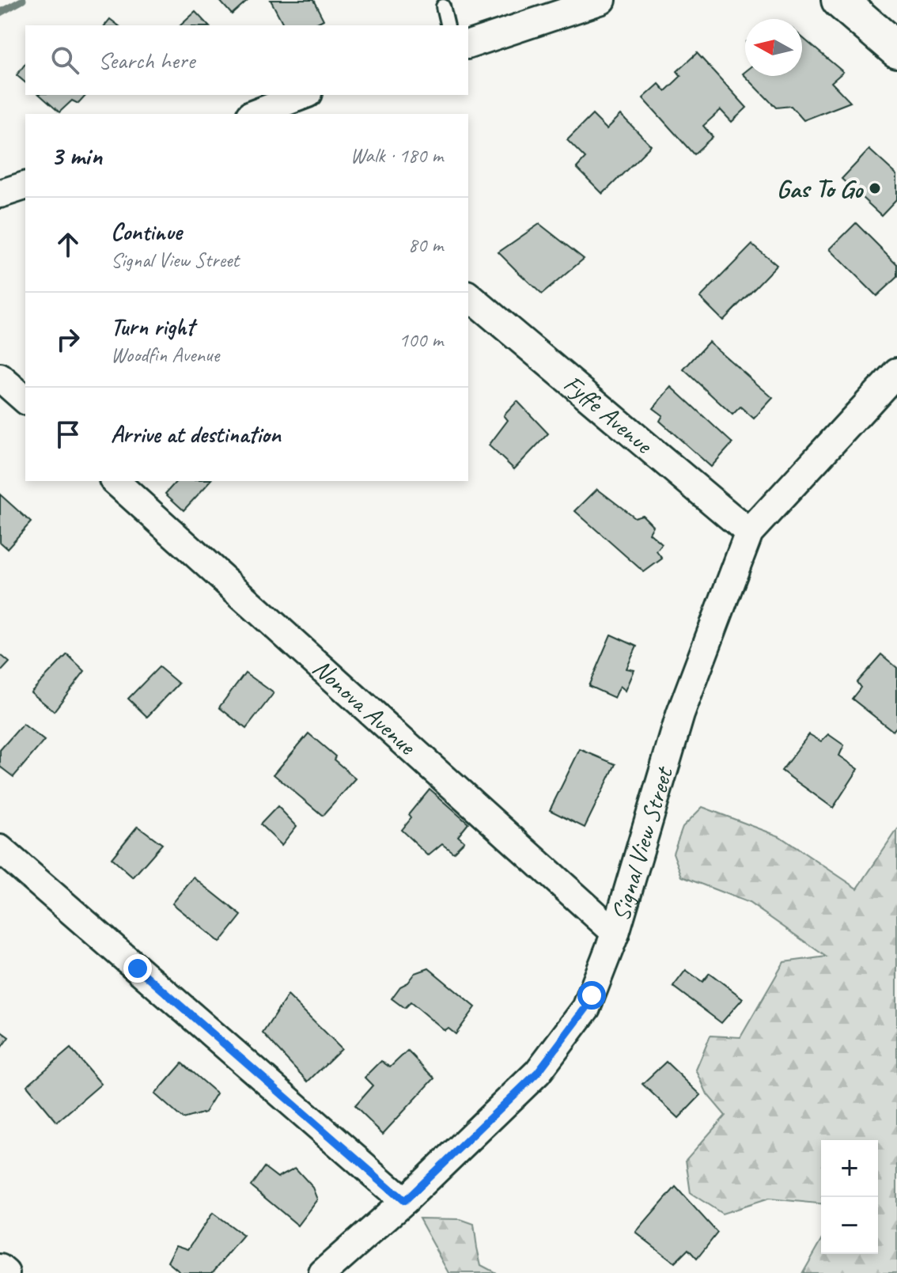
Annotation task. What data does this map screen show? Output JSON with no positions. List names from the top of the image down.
{
  "streets": {
    "street": ["Fyffe Avenue", "Nonova Avenue", "Signal View Street"]
  },
  "crossings": [
    ["Fyffe Avenue", "Signal View Street"],
    ["Nonova Avenue", "Signal View Street"]
  ],
  "places": ["Gas To Go"],
  "north": "left",
  "page": {
    "search": "Search here",
    "heading": ["3 min", "Walk · 180 m"],
    "list": [
      ["Continue", "Signal View Street", "80 m"],
      ["Turn right", "Woodfin Avenue", "100 m"],
      "Arrive at destination"
    ],
    "map_buttons": ["+", "−"]
  }
}
